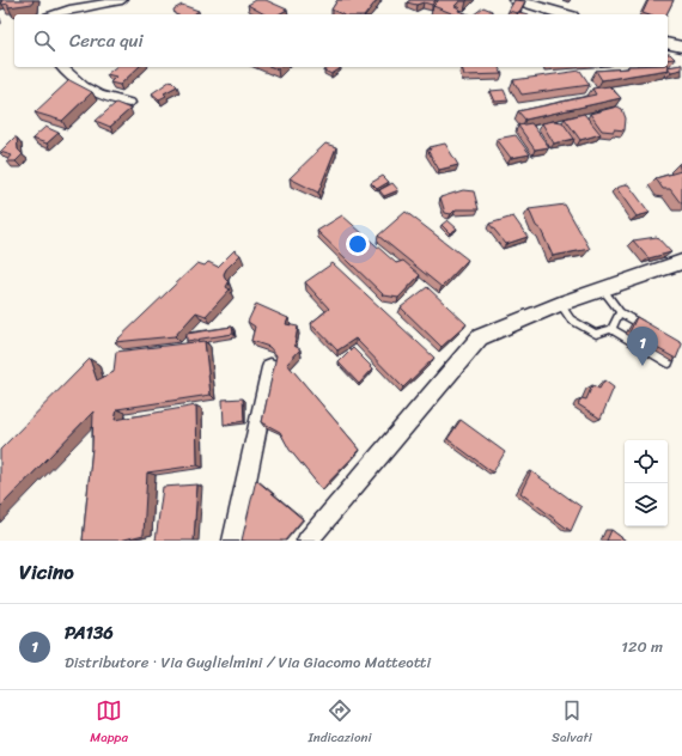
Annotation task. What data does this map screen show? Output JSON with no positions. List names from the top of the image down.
{
  "page": {
    "search": "Cerca qui",
    "pins": "1",
    "heading": "Vicino",
    "list": [
      {
        "mark": "1",
        "name": "PA136",
        "note": "Distributore · Via Guglielmini / Via Giacomo Matteotti",
        "value": "120 m"
      }
    ],
    "nav": ["Mappa", "Indicazioni", "Salvati"]
  }
}
